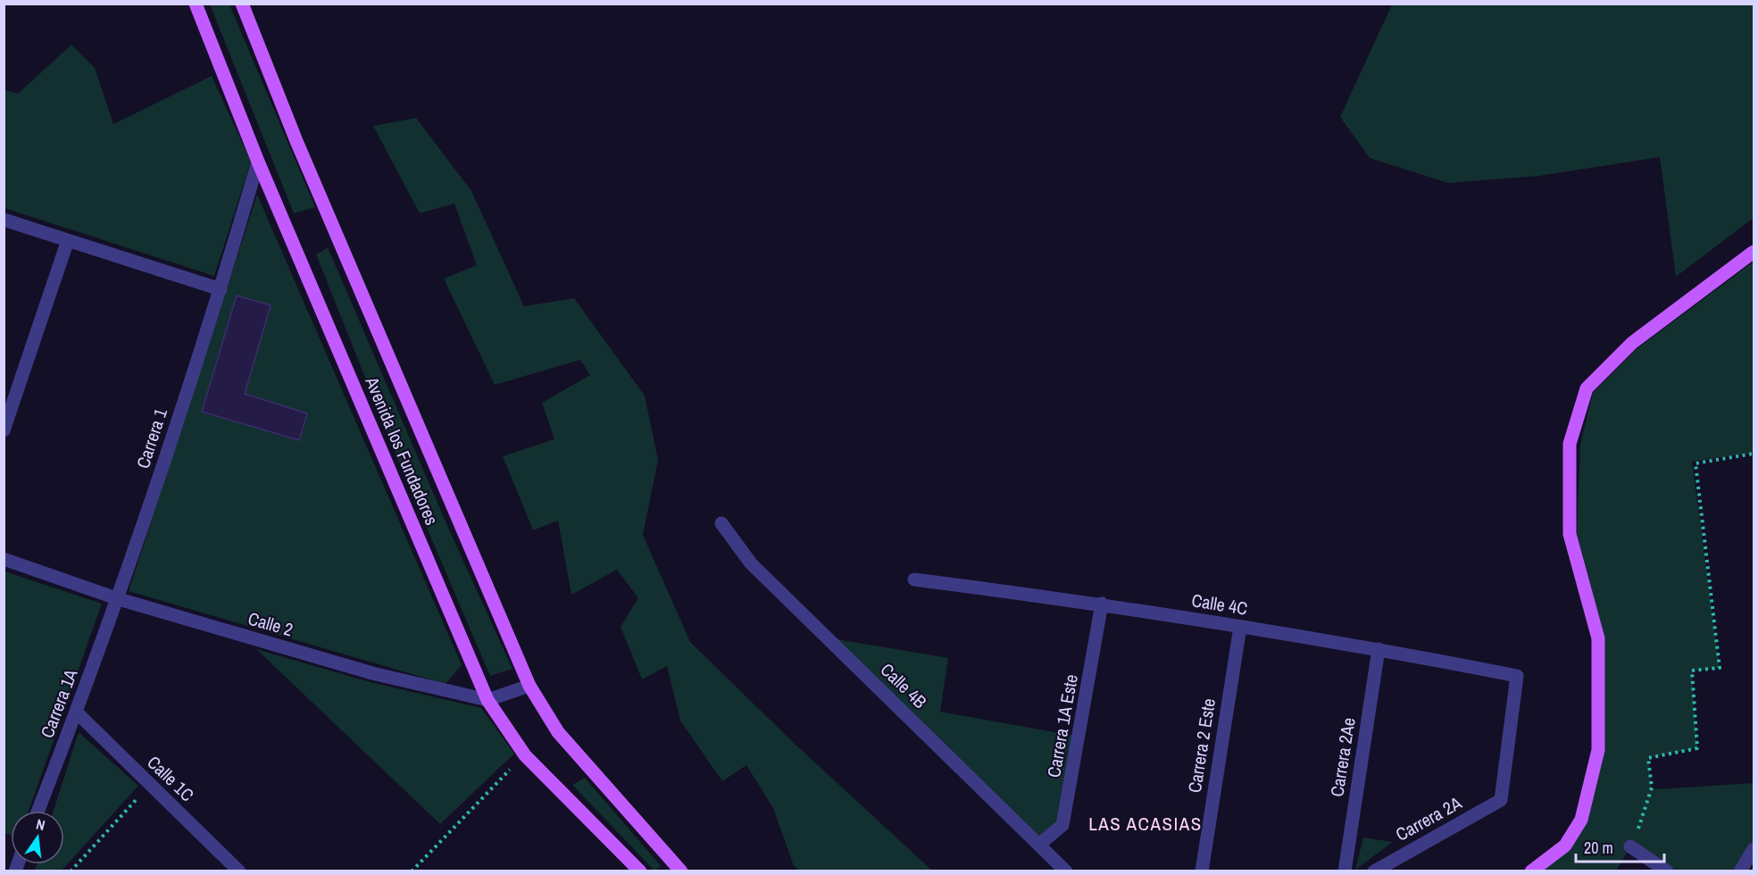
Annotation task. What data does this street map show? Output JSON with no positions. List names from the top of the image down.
{
  "streets": {
    "main road": ["Avenida los Fundadores"],
    "street": [
      "Carrera 1",
      "Calle 4C",
      "Calle 2",
      "Calle 4B",
      "Carrera 1A",
      "Carrera 1A Este",
      "Carrera 2 Este",
      "Carrera 2Ae",
      "Calle 1C",
      "Carrera 2A"
    ]
  },
  "crossings": [
    ["Carrera 1", "Avenida los Fundadores"],
    ["Carrera 1", "Calle 2"],
    ["Carrera 1", "Carrera 1A"],
    ["Avenida los Fundadores", "Calle 2"],
    ["Calle 4C", "Carrera 1A Este"],
    ["Calle 4C", "Carrera 2 Este"],
    ["Calle 4C", "Carrera 2Ae"],
    ["Calle 4C", "Carrera 2A"],
    ["Calle 2", "Carrera 1A"],
    ["Calle 4B", "Carrera 1A Este"],
    ["Carrera 1A", "Calle 1C"]
  ],
  "districts": ["LAS ACASIAS"],
  "scale_bar": "20 m",
  "north": "top"
}
